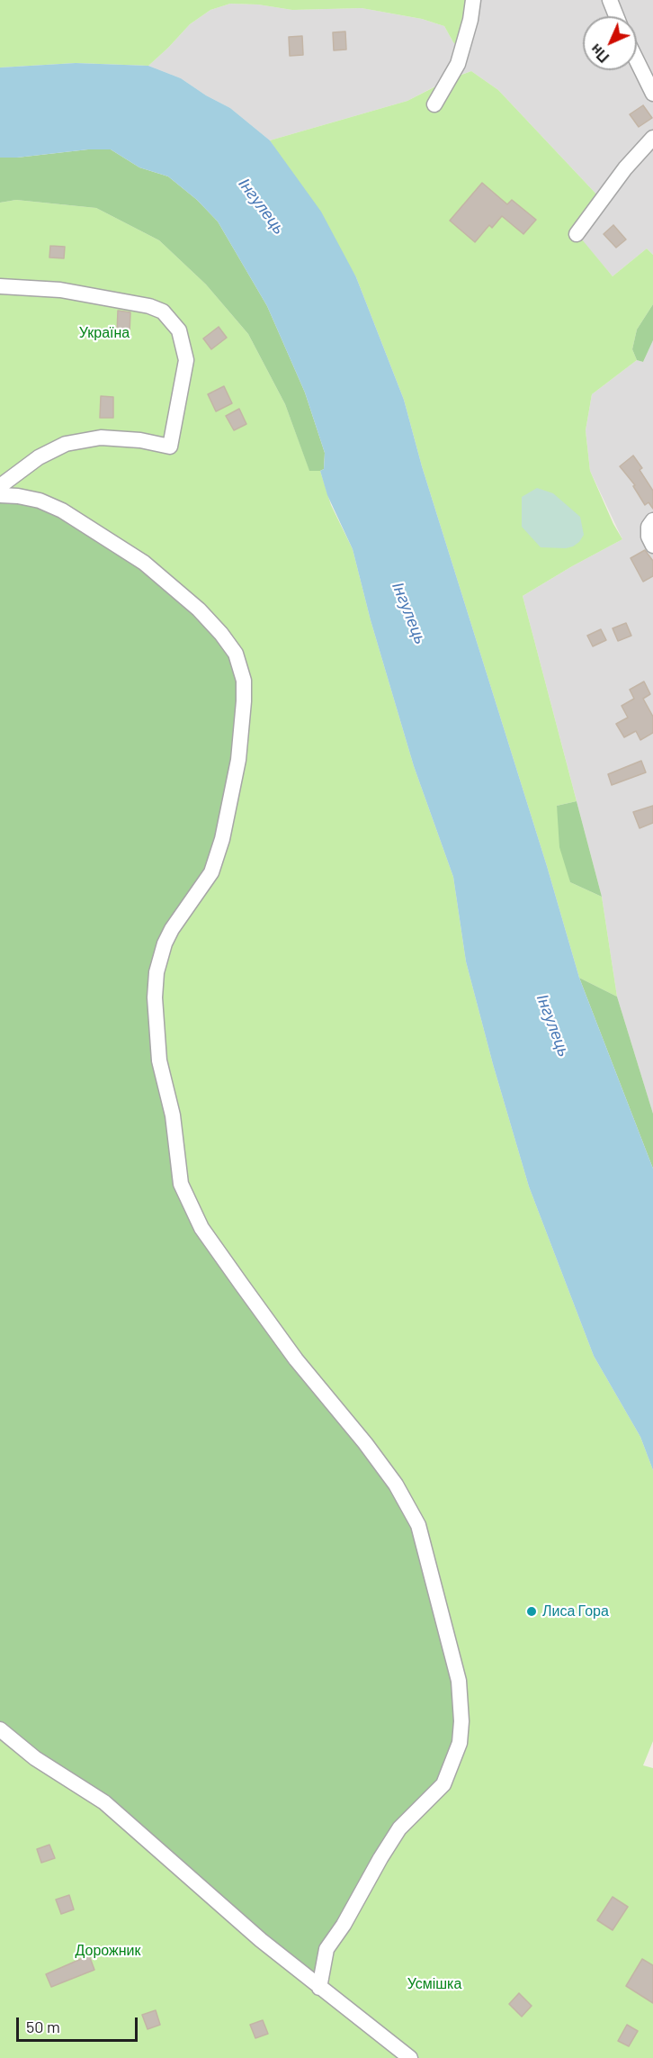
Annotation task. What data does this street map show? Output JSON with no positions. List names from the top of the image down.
{
  "water": ["Інгулець"],
  "parks": ["Україна", "Дорожник", "Усмішка"],
  "places": ["Лиса Гора"],
  "scale_bar": "50 m",
  "north": "bottom left"
}
